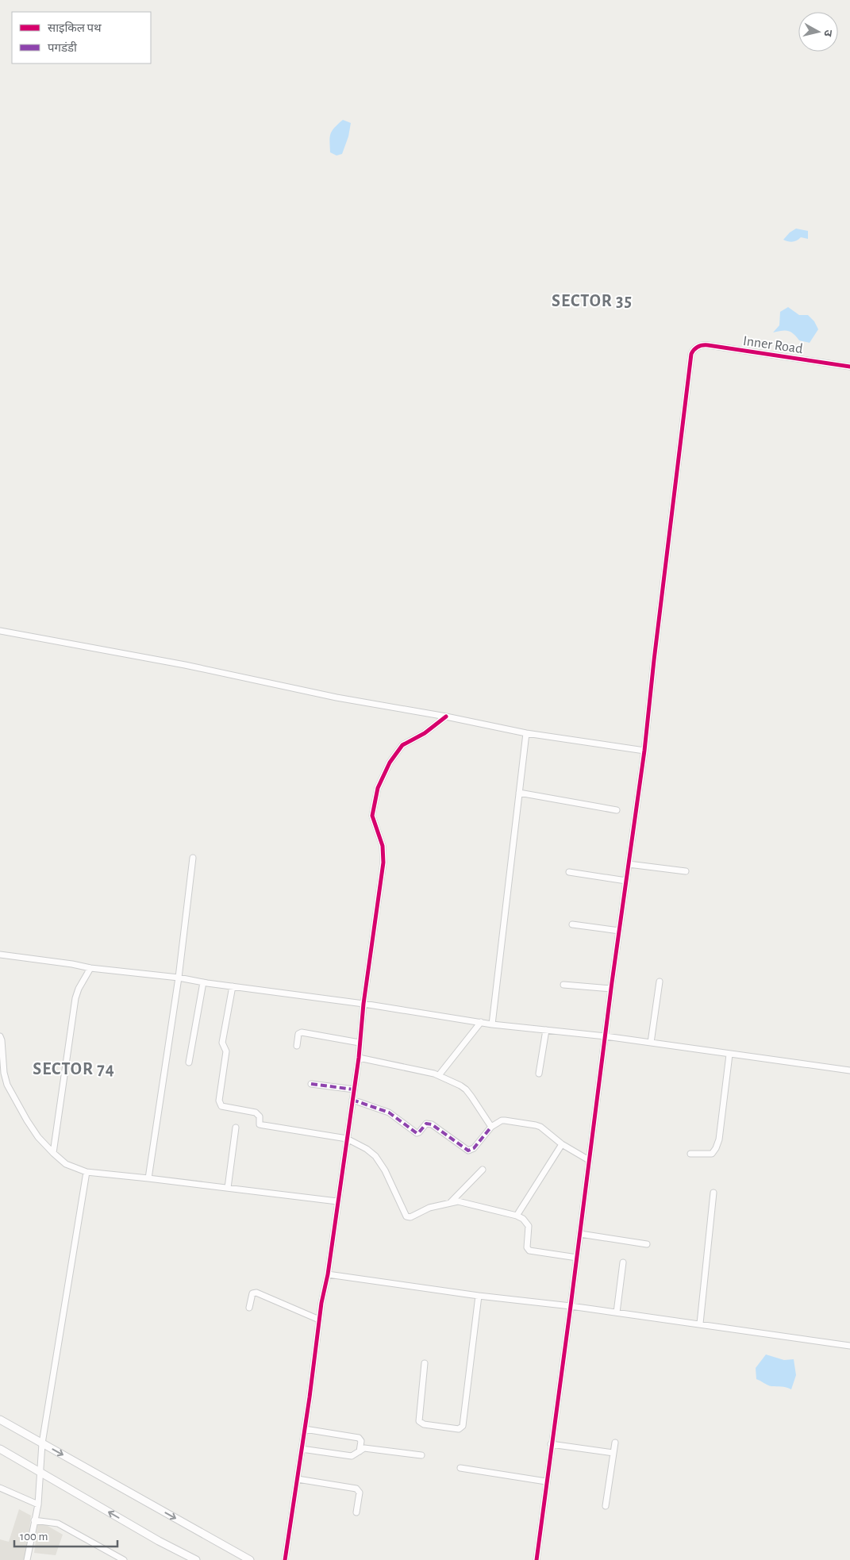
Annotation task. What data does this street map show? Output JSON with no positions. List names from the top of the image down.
{
  "streets": {
    "street": ["Inner Road"]
  },
  "districts": ["SECTOR 35", "SECTOR 74"],
  "legend": ["साइकिल पथ", "पगडंडी"],
  "scale_bar": "100 m",
  "north": "right"
}
